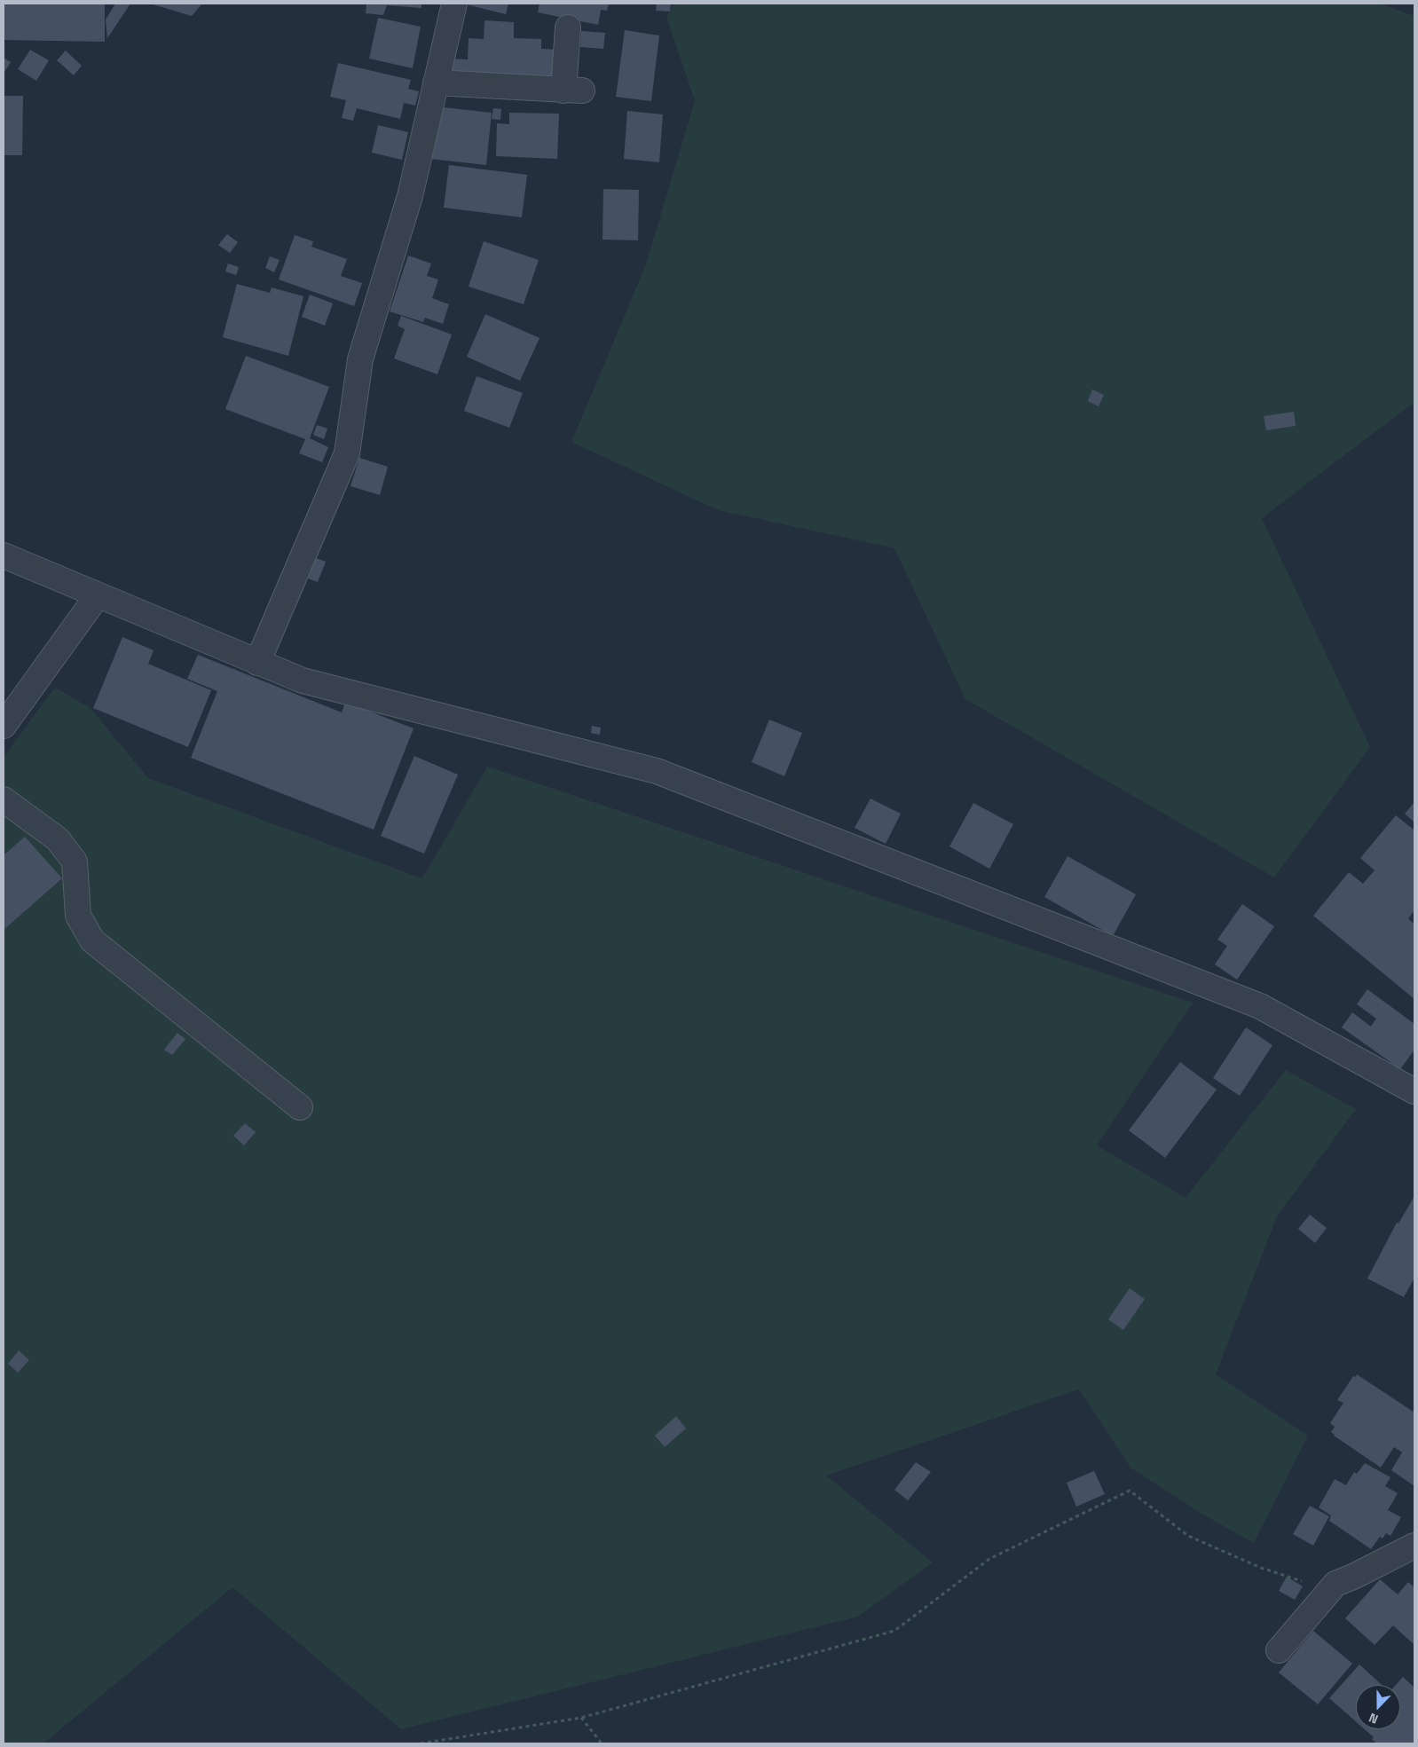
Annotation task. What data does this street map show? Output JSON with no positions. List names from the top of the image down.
{
  "north": "bottom"
}
